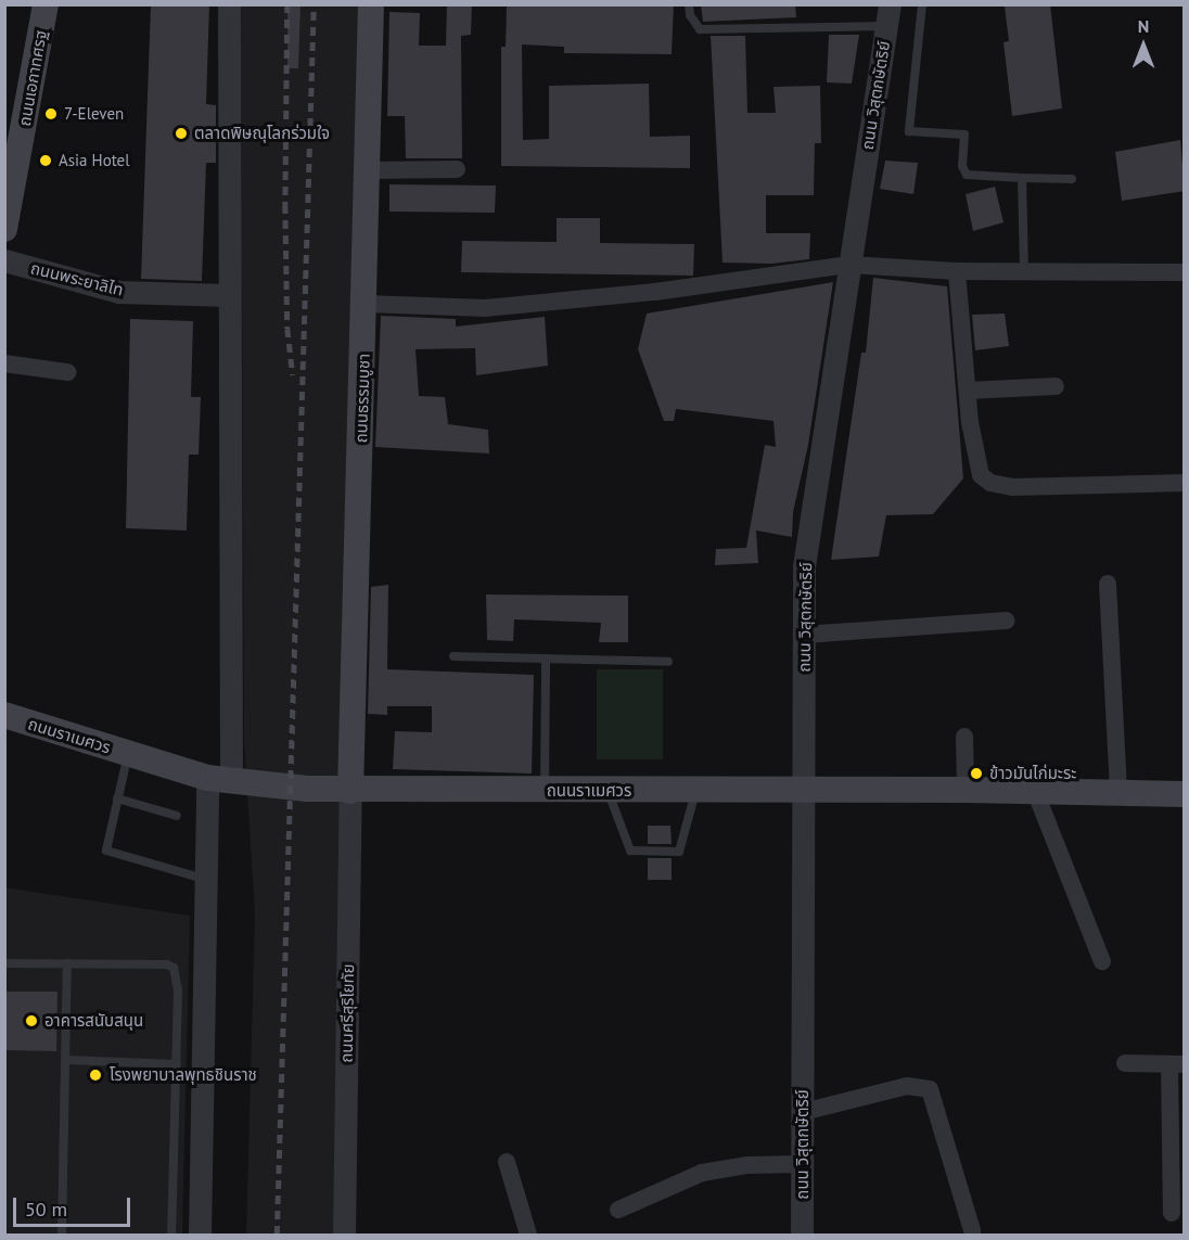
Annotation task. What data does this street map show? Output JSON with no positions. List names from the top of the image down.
{
  "streets": {
    "main road": ["ถนนเอกาทศรฐ", "ถนนธรรมบูชา", "ถนนราเมศวร"],
    "street": ["ถนน วิสุตกษัตริย์", "ถนนพระยาลิไท", "ถนนศรีสุริโยทัย"]
  },
  "crossings": [
    ["ถนน วิสุตกษัตริย์", "ถนนราเมศวร"],
    ["ถนนธรรมบูชา", "ถนนราเมศวร"],
    ["ถนนธรรมบูชา", "ถนนศรีสุริโยทัย"],
    ["ถนนราเมศวร", "ถนนศรีสุริโยทัย"]
  ],
  "places": [
    "7-Eleven",
    "ตลาดพิษณุโลกร่วมใจ",
    "Asia Hotel",
    "ข้าวมันไก่มะระ",
    "อาคารสนับสนุน",
    "โรงพยาบาลพุทธชินราช"
  ],
  "scale_bar": "50 m",
  "north": "top"
}
